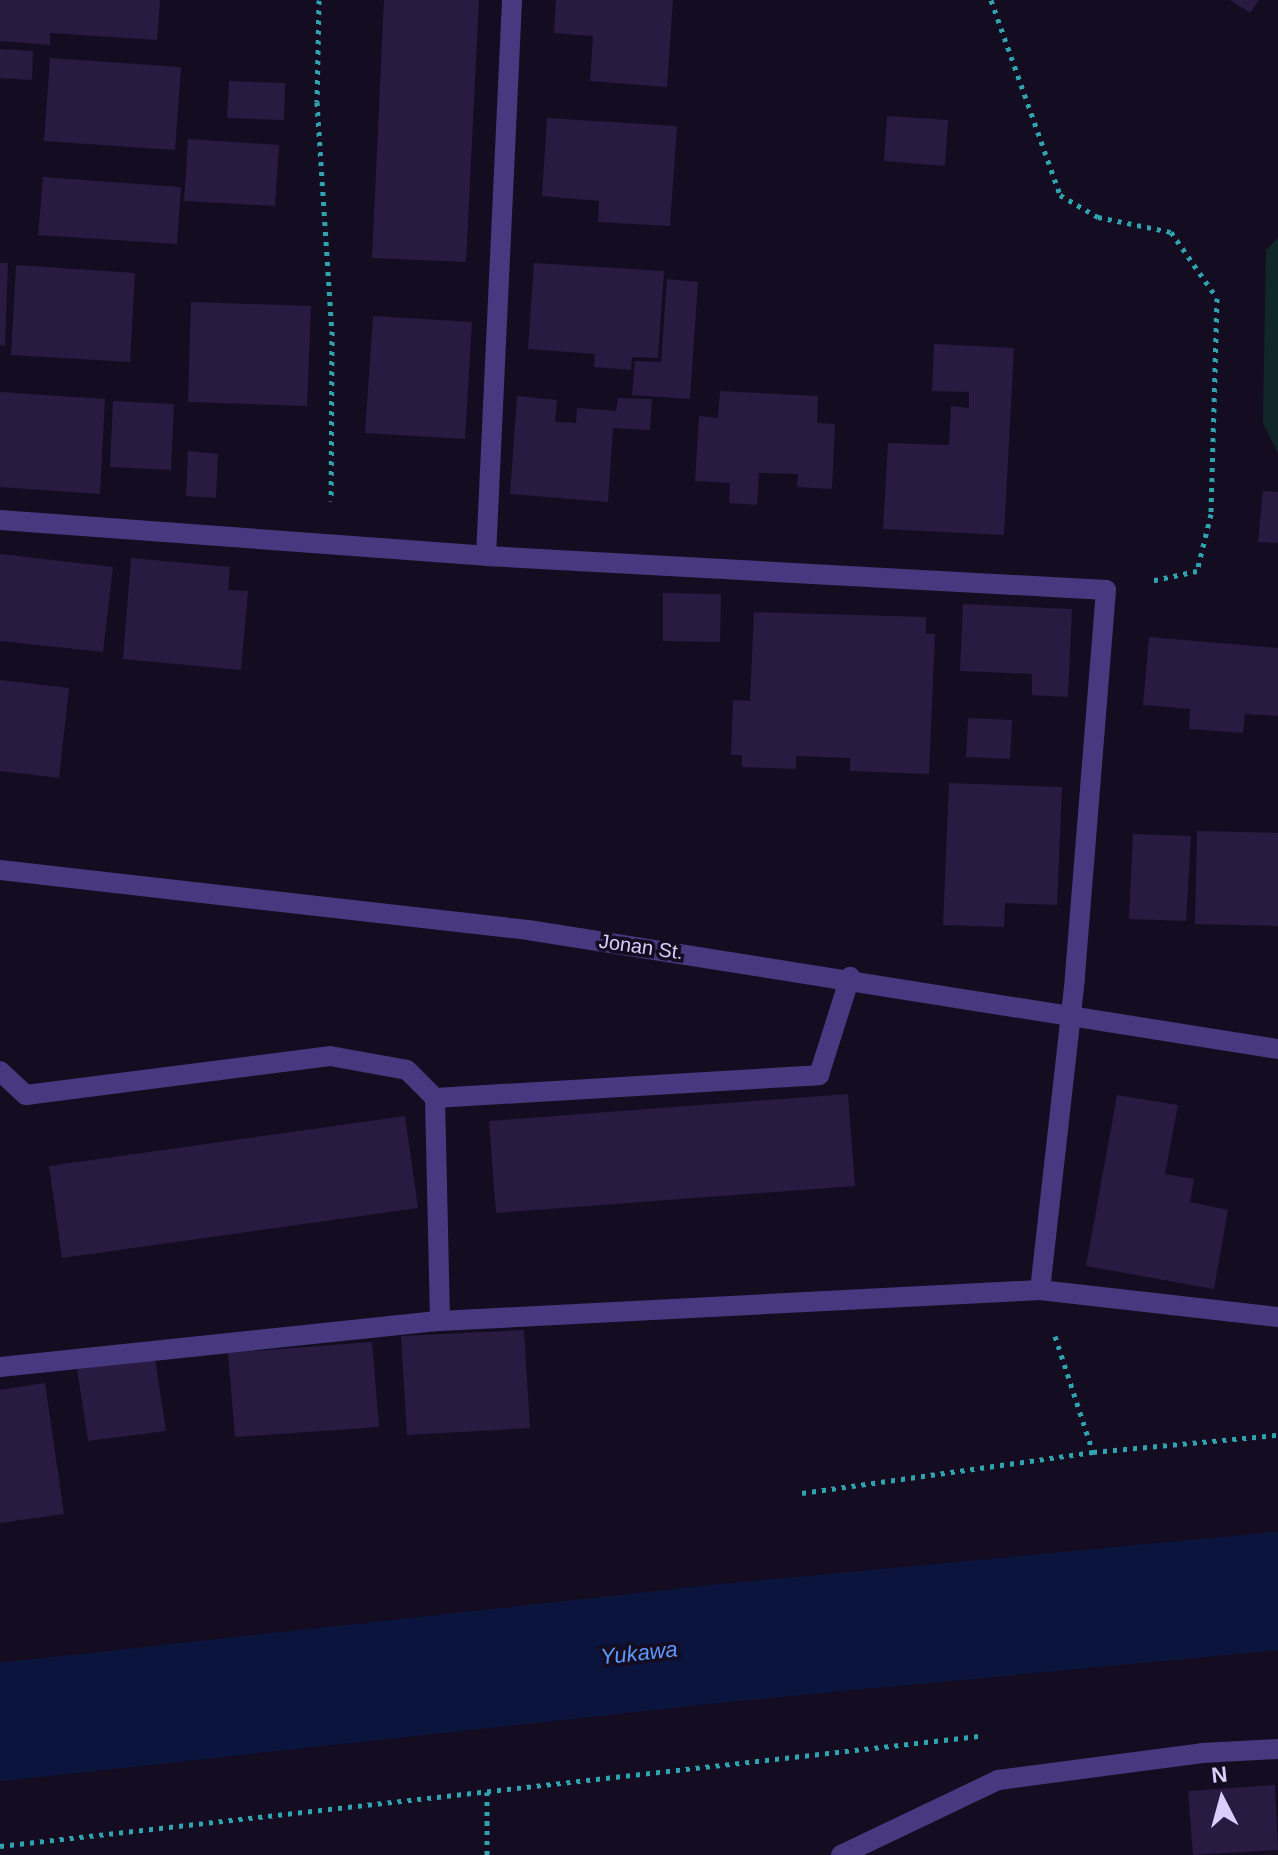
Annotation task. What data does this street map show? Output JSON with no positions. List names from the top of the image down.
{
  "streets": {
    "street": ["Jonan St."]
  },
  "water": ["Yukawa"],
  "north": "top"
}
